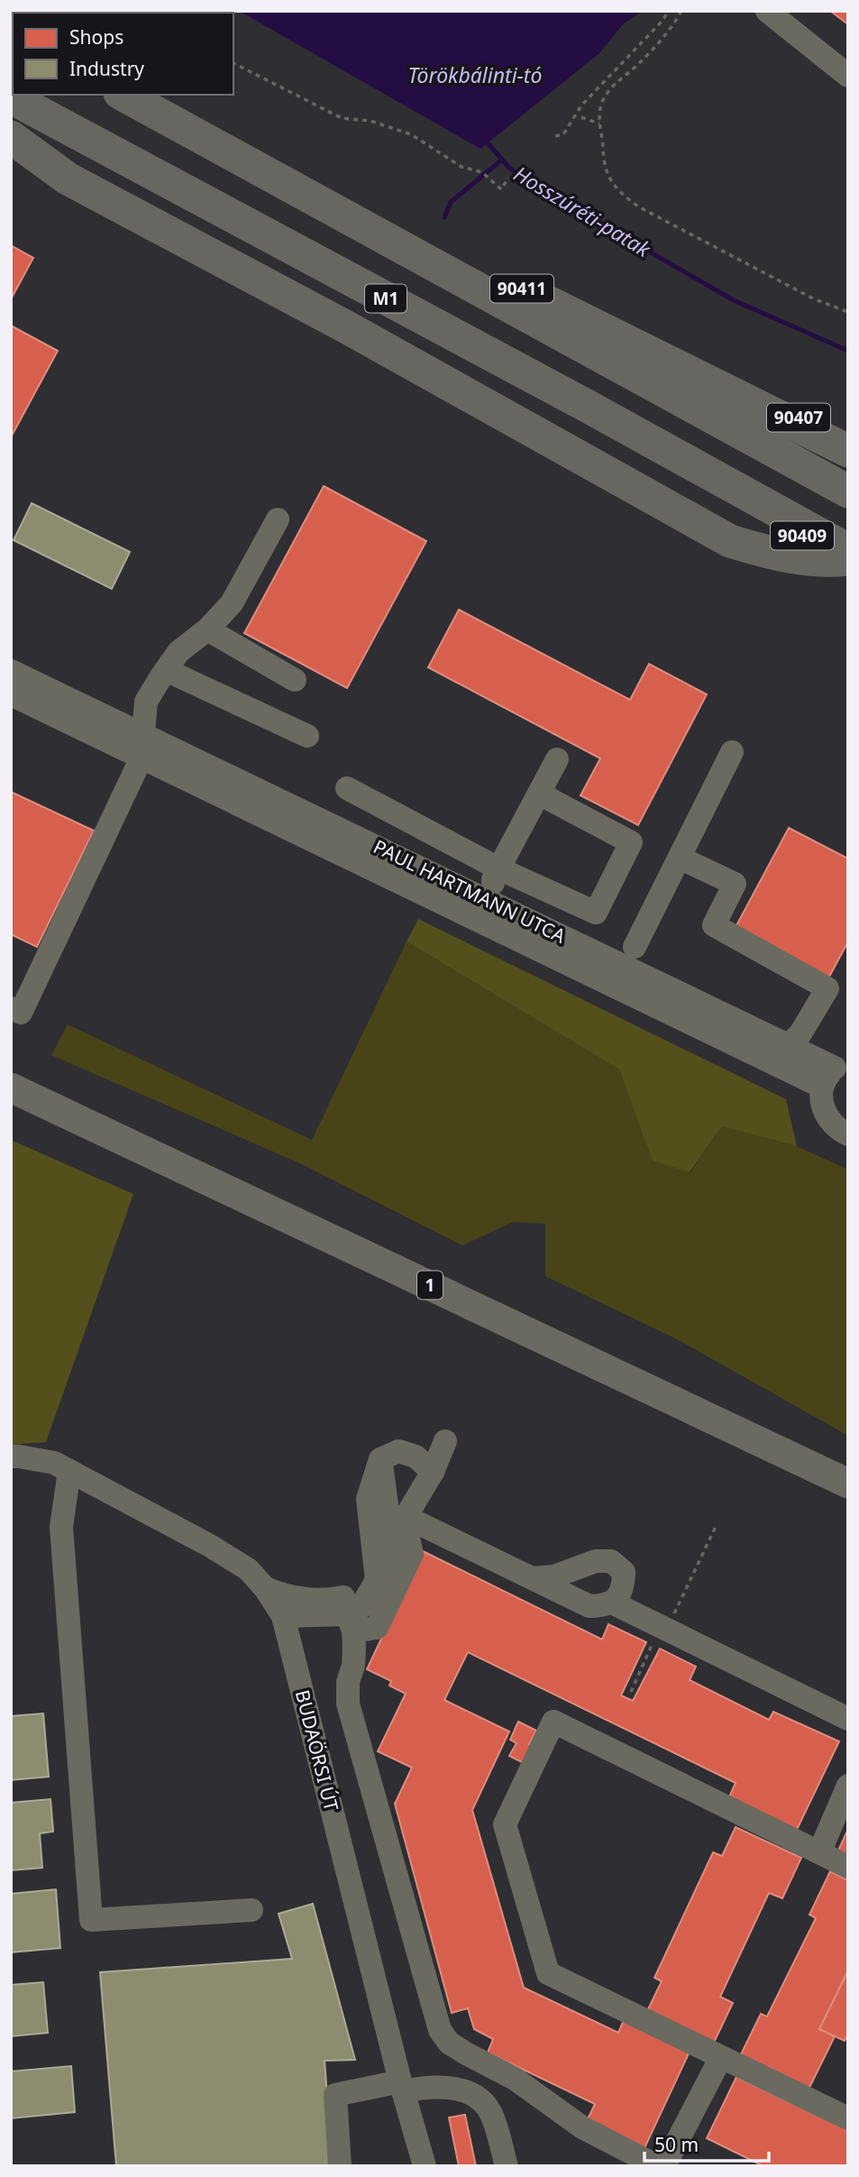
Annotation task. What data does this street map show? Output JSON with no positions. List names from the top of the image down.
{
  "streets": {
    "highway": [
      "90411",
      "M1",
      "90407",
      "90409"
    ],
    "main road": ["1"],
    "street": ["PAUL HARTMANN UTCA", "BUDAÖRSI ÚT"]
  },
  "crossings": [
    ["90411", "90407"],
    ["M1", "90409"]
  ],
  "water": ["Törökbálinti-tó", "Hosszúréti-patak"],
  "legend": ["Shops", "Industry"],
  "scale_bar": "50 m"
}
